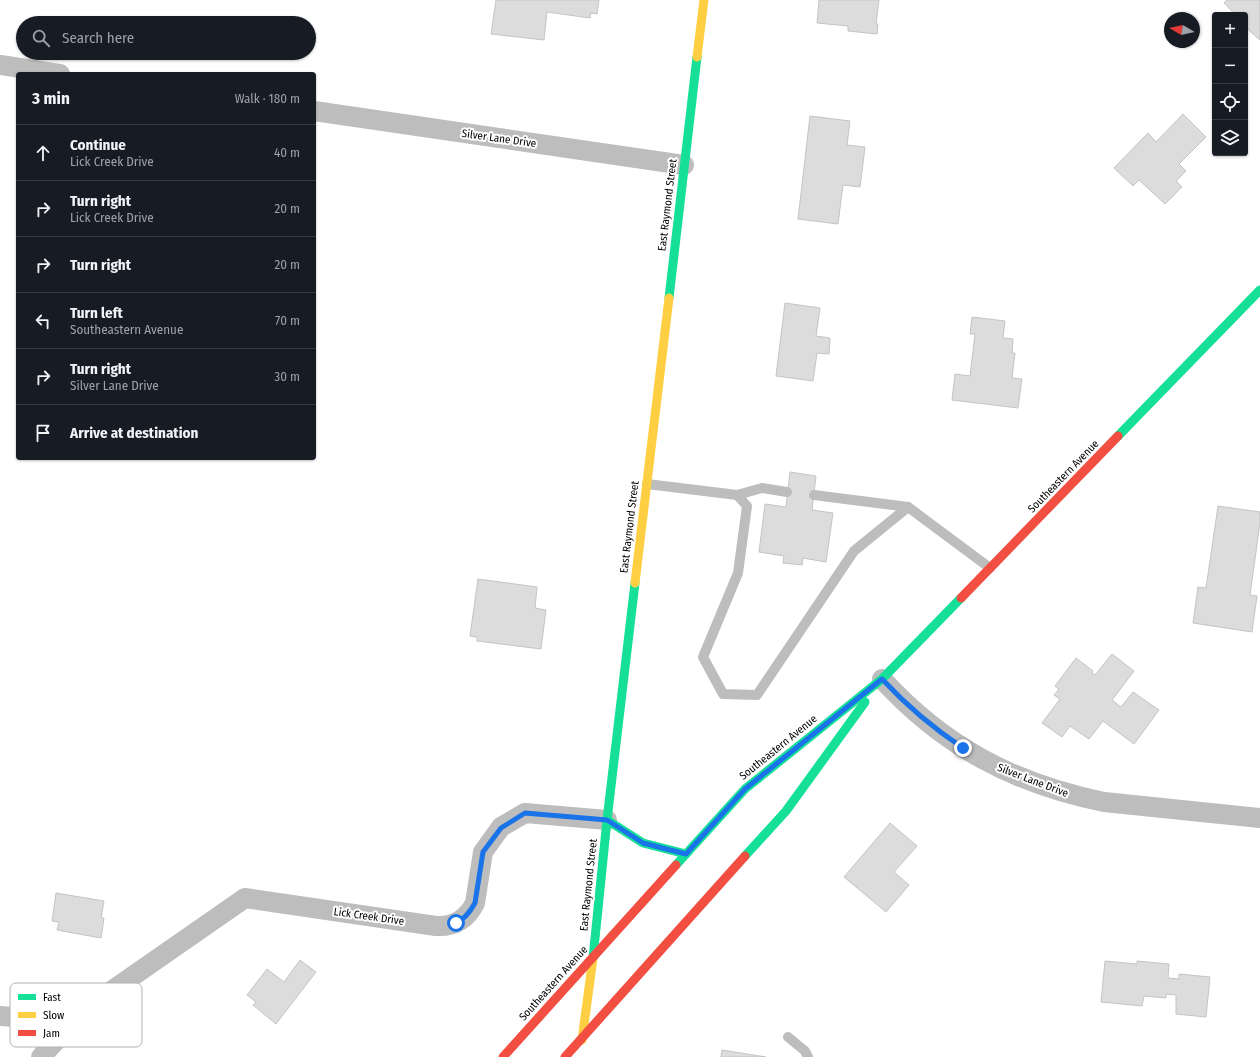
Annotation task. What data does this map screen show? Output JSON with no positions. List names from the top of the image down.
{
  "streets": {
    "main road": ["East Raymond Street", "Southeastern Avenue"],
    "street": ["Silver Lane Drive", "Lick Creek Drive"]
  },
  "crossings": [
    ["Silver Lane Drive", "East Raymond Street"],
    ["Silver Lane Drive", "Southeastern Avenue"],
    ["East Raymond Street", "Southeastern Avenue"],
    ["East Raymond Street", "Lick Creek Drive"]
  ],
  "legend": ["Fast", "Slow", "Jam"],
  "north": "left",
  "page": {
    "map_buttons": ["+", "−"],
    "search": "Search here",
    "heading": ["3 min", "Walk · 180 m"],
    "list": [
      ["Continue", "Lick Creek Drive", "40 m"],
      ["Turn right", "Lick Creek Drive", "20 m"],
      ["Turn right", "20 m"],
      ["Turn left", "Southeastern Avenue", "70 m"],
      ["Turn right", "Silver Lane Drive", "30 m"],
      "Arrive at destination"
    ]
  }
}
